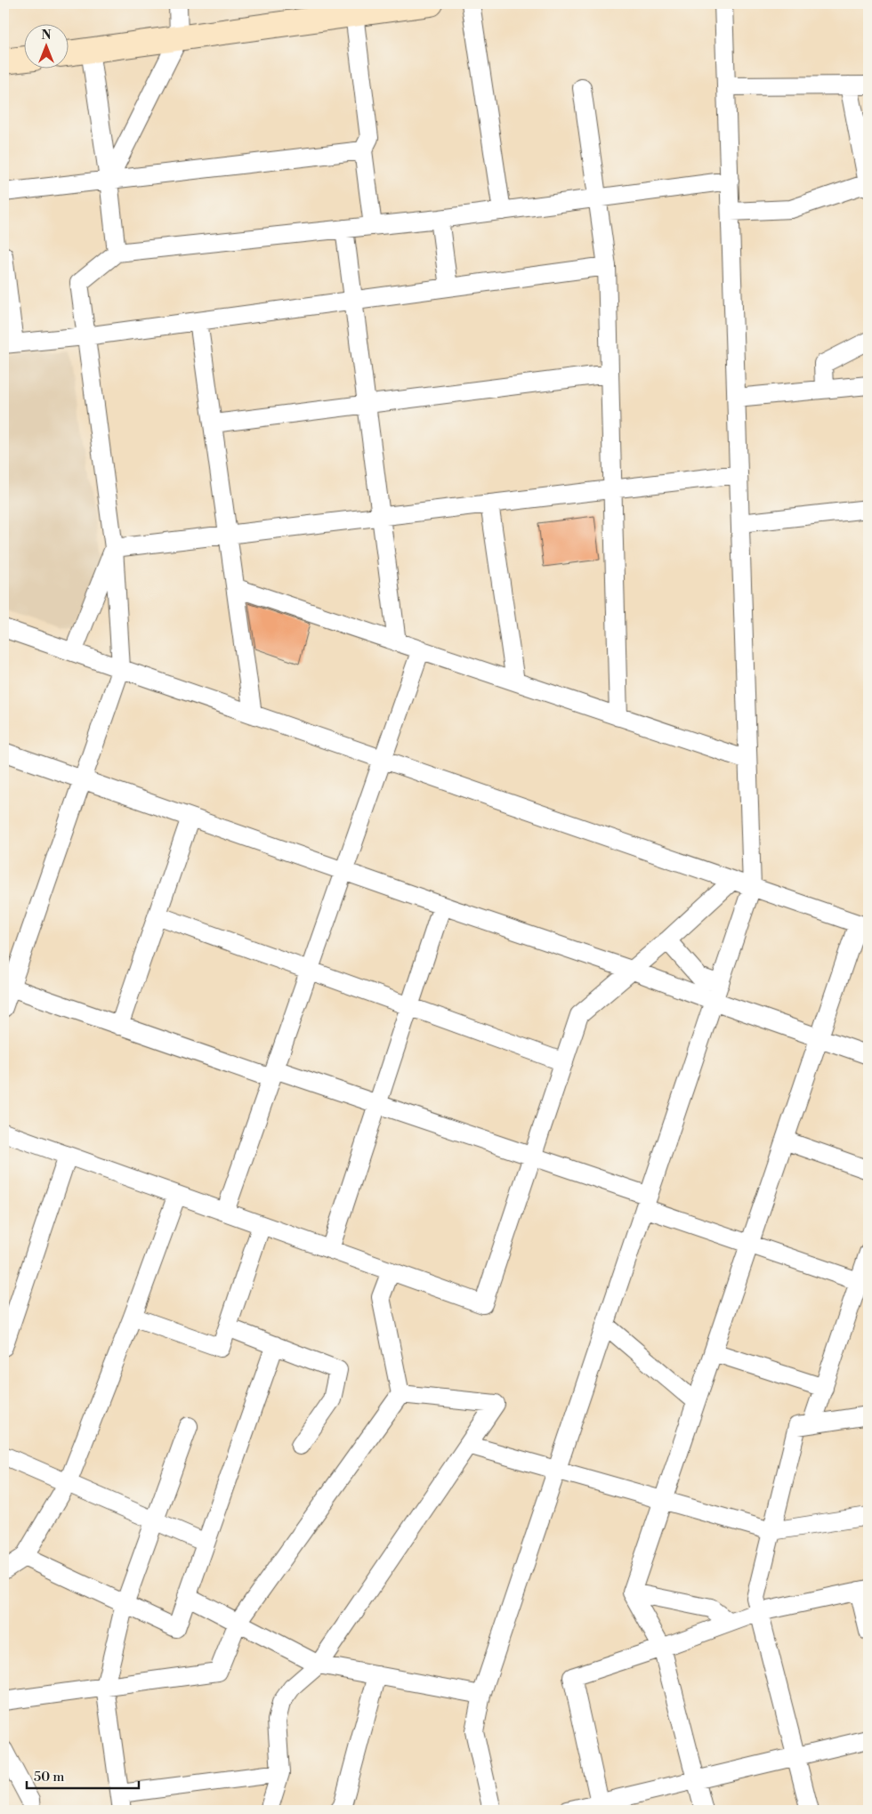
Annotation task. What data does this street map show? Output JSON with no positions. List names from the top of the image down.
{
  "scale_bar": "50 m",
  "north": "top"
}
